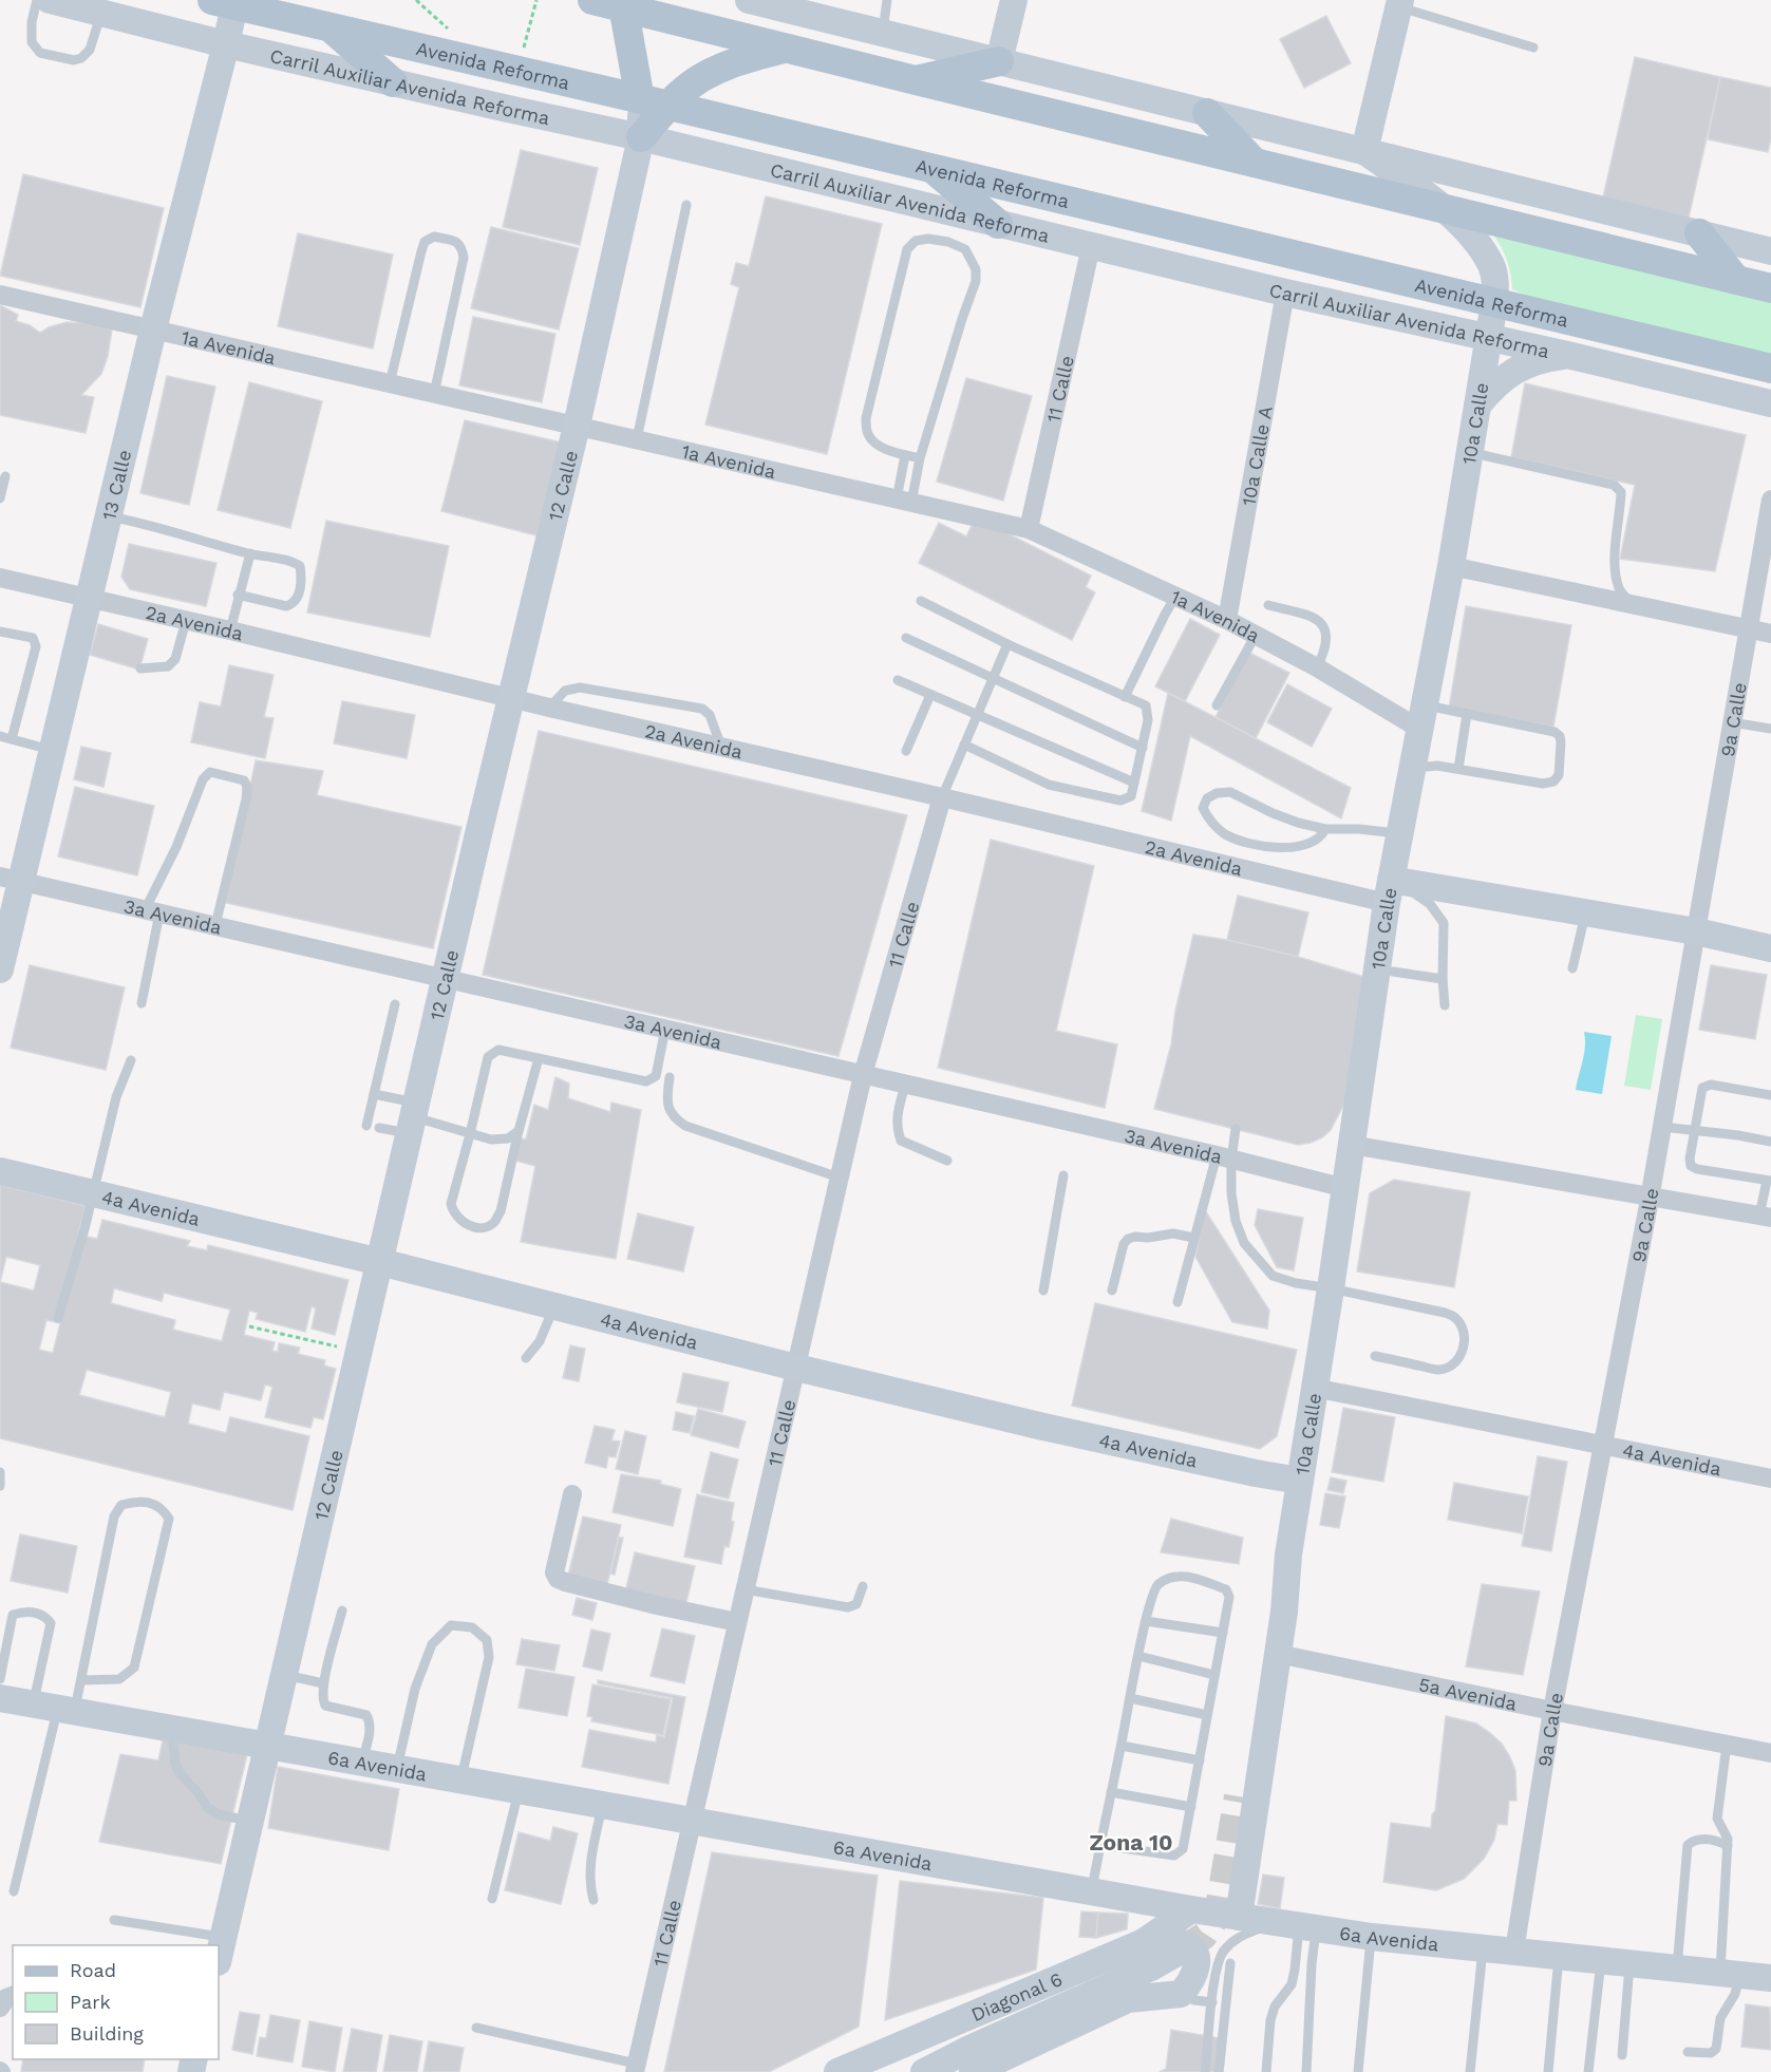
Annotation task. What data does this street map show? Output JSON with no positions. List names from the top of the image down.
{
  "streets": {
    "main road": ["Avenida Reforma", "12 Calle"],
    "street": [
      "Carril Auxiliar Avenida Reforma",
      "1a Avenida",
      "11 Calle",
      "10a Calle",
      "10a Calle A",
      "13 Calle",
      "2a Avenida",
      "9a Calle",
      "3a Avenida",
      "4a Avenida",
      "5a Avenida",
      "6a Avenida",
      "Diagonal 6"
    ]
  },
  "crossings": [
    ["Avenida Reforma", "10a Calle"],
    ["Avenida Reforma", "13 Calle"],
    ["Avenida Reforma", "12 Calle"],
    ["Carril Auxiliar Avenida Reforma", "11 Calle"],
    ["Carril Auxiliar Avenida Reforma", "10a Calle"],
    ["Carril Auxiliar Avenida Reforma", "10a Calle A"],
    ["Carril Auxiliar Avenida Reforma", "13 Calle"],
    ["Carril Auxiliar Avenida Reforma", "12 Calle"],
    ["1a Avenida", "11 Calle"],
    ["1a Avenida", "10a Calle"],
    ["1a Avenida", "10a Calle A"],
    ["1a Avenida", "13 Calle"],
    ["1a Avenida", "12 Calle"],
    ["11 Calle", "2a Avenida"],
    ["11 Calle", "3a Avenida"],
    ["11 Calle", "4a Avenida"],
    ["11 Calle", "6a Avenida"],
    ["10a Calle", "2a Avenida"],
    ["10a Calle", "3a Avenida"],
    ["10a Calle", "4a Avenida"],
    ["10a Calle", "5a Avenida"],
    ["10a Calle", "6a Avenida"],
    ["13 Calle", "2a Avenida"],
    ["13 Calle", "3a Avenida"],
    ["12 Calle", "2a Avenida"],
    ["12 Calle", "3a Avenida"],
    ["12 Calle", "4a Avenida"],
    ["12 Calle", "6a Avenida"],
    ["2a Avenida", "9a Calle"],
    ["9a Calle", "4a Avenida"],
    ["9a Calle", "5a Avenida"],
    ["9a Calle", "6a Avenida"],
    ["6a Avenida", "Diagonal 6"]
  ],
  "districts": ["Zona 10"],
  "legend": ["Road", "Park", "Building"]
}
